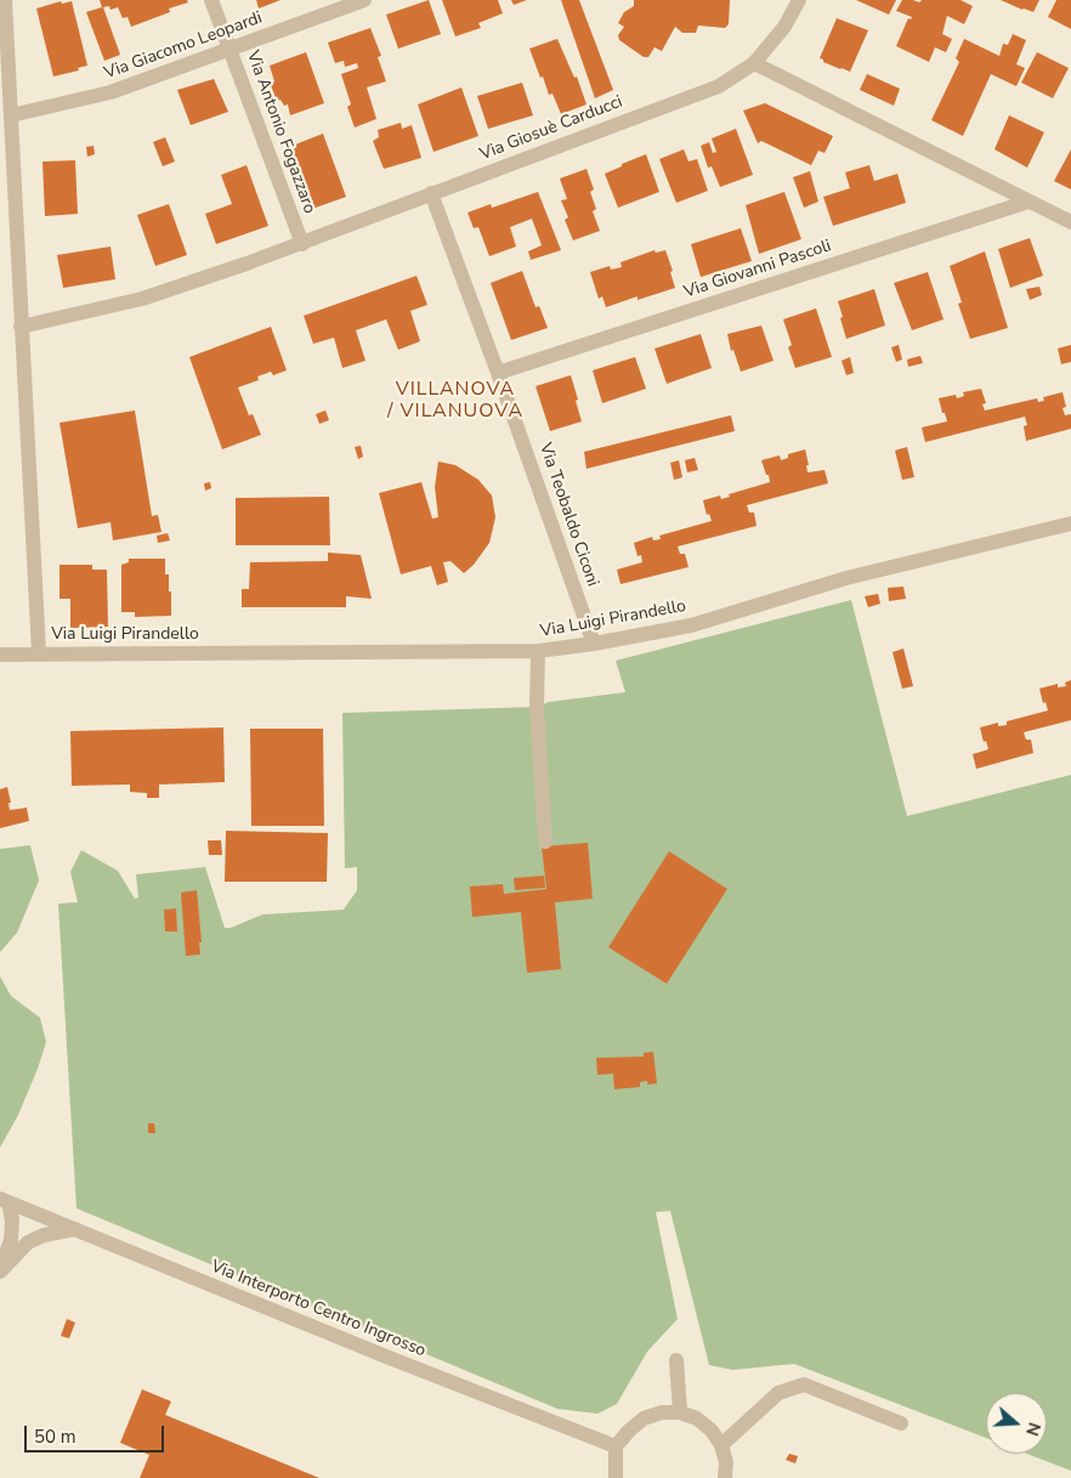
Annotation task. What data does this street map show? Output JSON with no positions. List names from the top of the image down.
{
  "streets": {
    "street": [
      "Via Giacomo Leopardi",
      "Via Giosuè Carducci",
      "Via Antonio Fogazzaro",
      "Via Giovanni Pascoli",
      "Via Teobaldo Ciconi",
      "Via Luigi Pirandello",
      "Via Interporto Centro Ingrosso"
    ]
  },
  "crossings": [
    ["Via Giacomo Leopardi", "Via Antonio Fogazzaro"],
    ["Via Giosuè Carducci", "Via Antonio Fogazzaro"],
    ["Via Giosuè Carducci", "Via Teobaldo Ciconi"],
    ["Via Giovanni Pascoli", "Via Teobaldo Ciconi"],
    ["Via Teobaldo Ciconi", "Via Luigi Pirandello"]
  ],
  "districts": ["VILLANOVA / VILANUOVA"],
  "scale_bar": "50 m",
  "north": "right"
}
